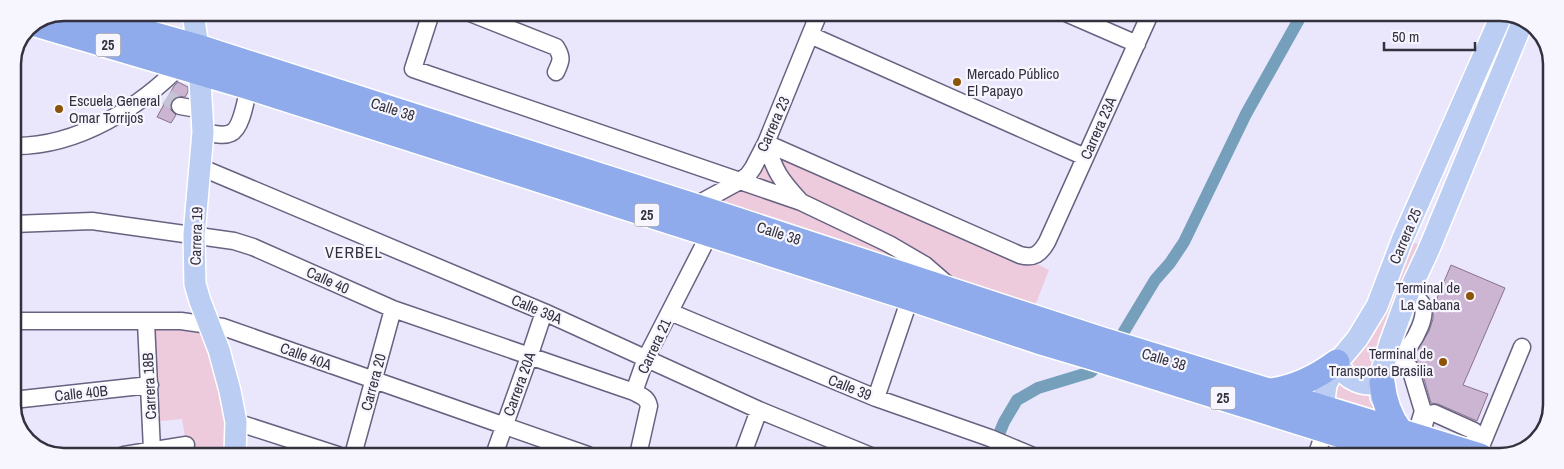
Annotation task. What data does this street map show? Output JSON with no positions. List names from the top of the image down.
{
  "streets": {
    "highway": ["25", "Calle 38"],
    "main road": ["Carrera 19", "Carrera 25"],
    "street": [
      "Carrera 23",
      "Carrera 23A",
      "Calle 40",
      "Calle 39A",
      "Carrera 21",
      "Calle 40A",
      "Carrera 20",
      "Carrera 20A",
      "Carrera 18B",
      "Calle 39",
      "Calle 40B"
    ]
  },
  "crossings": [
    ["Calle 38", "Carrera 23"],
    ["Calle 38", "Carrera 19"],
    ["Calle 38", "Carrera 25"],
    ["Calle 38", "Carrera 21"],
    ["Carrera 23", "Carrera 23A"],
    ["Carrera 19", "Calle 40"],
    ["Carrera 19", "Calle 39A"],
    ["Carrera 19", "Calle 40A"],
    ["Calle 40", "Carrera 21"],
    ["Calle 40", "Carrera 20"],
    ["Calle 40", "Carrera 20A"],
    ["Calle 39A", "Carrera 21"],
    ["Calle 39A", "Carrera 20A"],
    ["Carrera 21", "Calle 39"],
    ["Calle 40A", "Carrera 20"],
    ["Calle 40A", "Carrera 20A"],
    ["Calle 40A", "Carrera 18B"],
    ["Carrera 18B", "Calle 40B"]
  ],
  "districts": ["VERBEL"],
  "places": [
    "Mercado Público El Papayo",
    "Escuela General Omar Torrijos",
    "Terminal de La Sabana",
    "Terminal de Transporte Brasilia"
  ],
  "scale_bar": "50 m"
}
